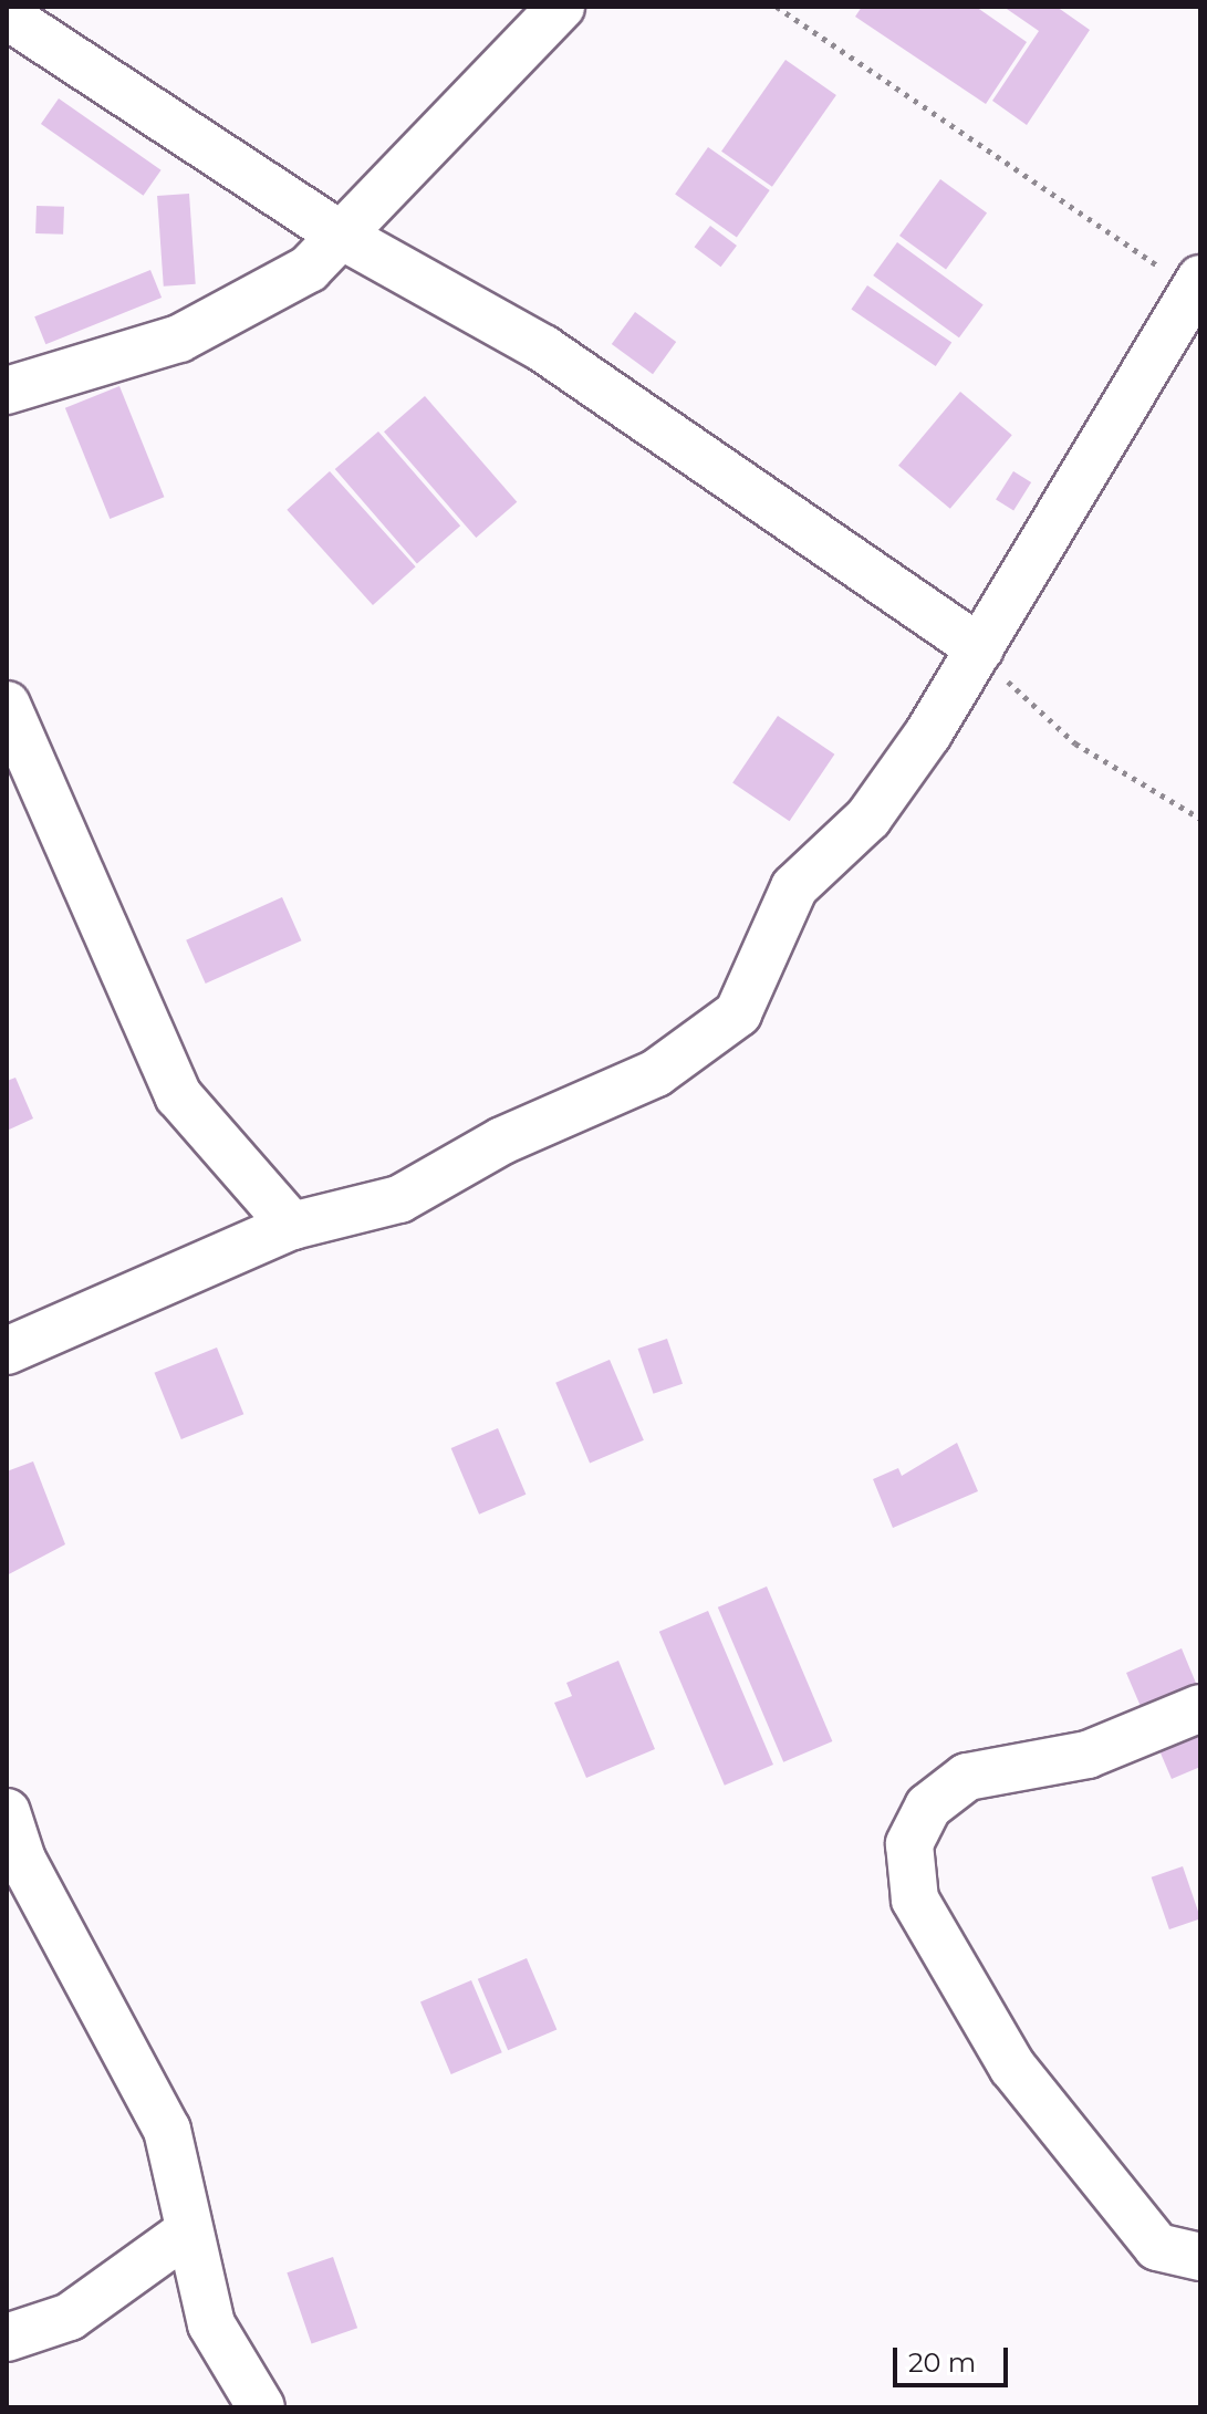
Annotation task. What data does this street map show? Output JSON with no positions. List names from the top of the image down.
{
  "scale_bar": "20 m"
}
